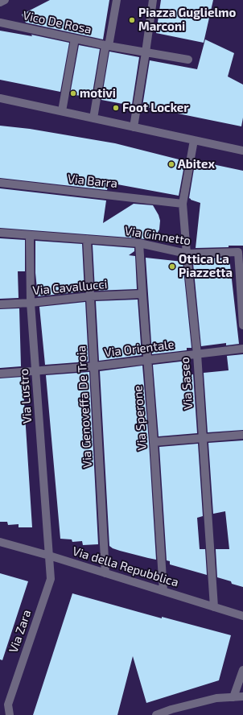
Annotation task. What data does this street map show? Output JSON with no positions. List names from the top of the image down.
{
  "streets": {
    "street": [
      "Vico De Rosa",
      "Via Barra",
      "Via Ginnetto",
      "Via Cavallucci",
      "Via Orientale",
      "Via Saseo",
      "Via Lustro",
      "Via Genoveffa De Troia",
      "Via Sperone",
      "Via della Repubblica",
      "Via Zara"
    ]
  },
  "crossings": [
    ["Via Barra", "Via Saseo"],
    ["Via Ginnetto", "Via Saseo"],
    ["Via Ginnetto", "Via Lustro"],
    ["Via Ginnetto", "Via Genoveffa De Troia"],
    ["Via Ginnetto", "Via Sperone"],
    ["Via Cavallucci", "Via Lustro"],
    ["Via Cavallucci", "Via Genoveffa De Troia"],
    ["Via Cavallucci", "Via Sperone"],
    ["Via Orientale", "Via Saseo"],
    ["Via Orientale", "Via Lustro"],
    ["Via Orientale", "Via Genoveffa De Troia"],
    ["Via Orientale", "Via Sperone"],
    ["Via Saseo", "Via della Repubblica"],
    ["Via Lustro", "Via della Repubblica"],
    ["Via Lustro", "Via Zara"],
    ["Via Genoveffa De Troia", "Via della Repubblica"],
    ["Via Sperone", "Via della Repubblica"],
    ["Via della Repubblica", "Via Zara"]
  ],
  "places": [
    "Piazza Guglielmo Marconi",
    "motivi",
    "Foot Locker",
    "Abitex",
    "Ottica La Piazzetta"
  ]
}
